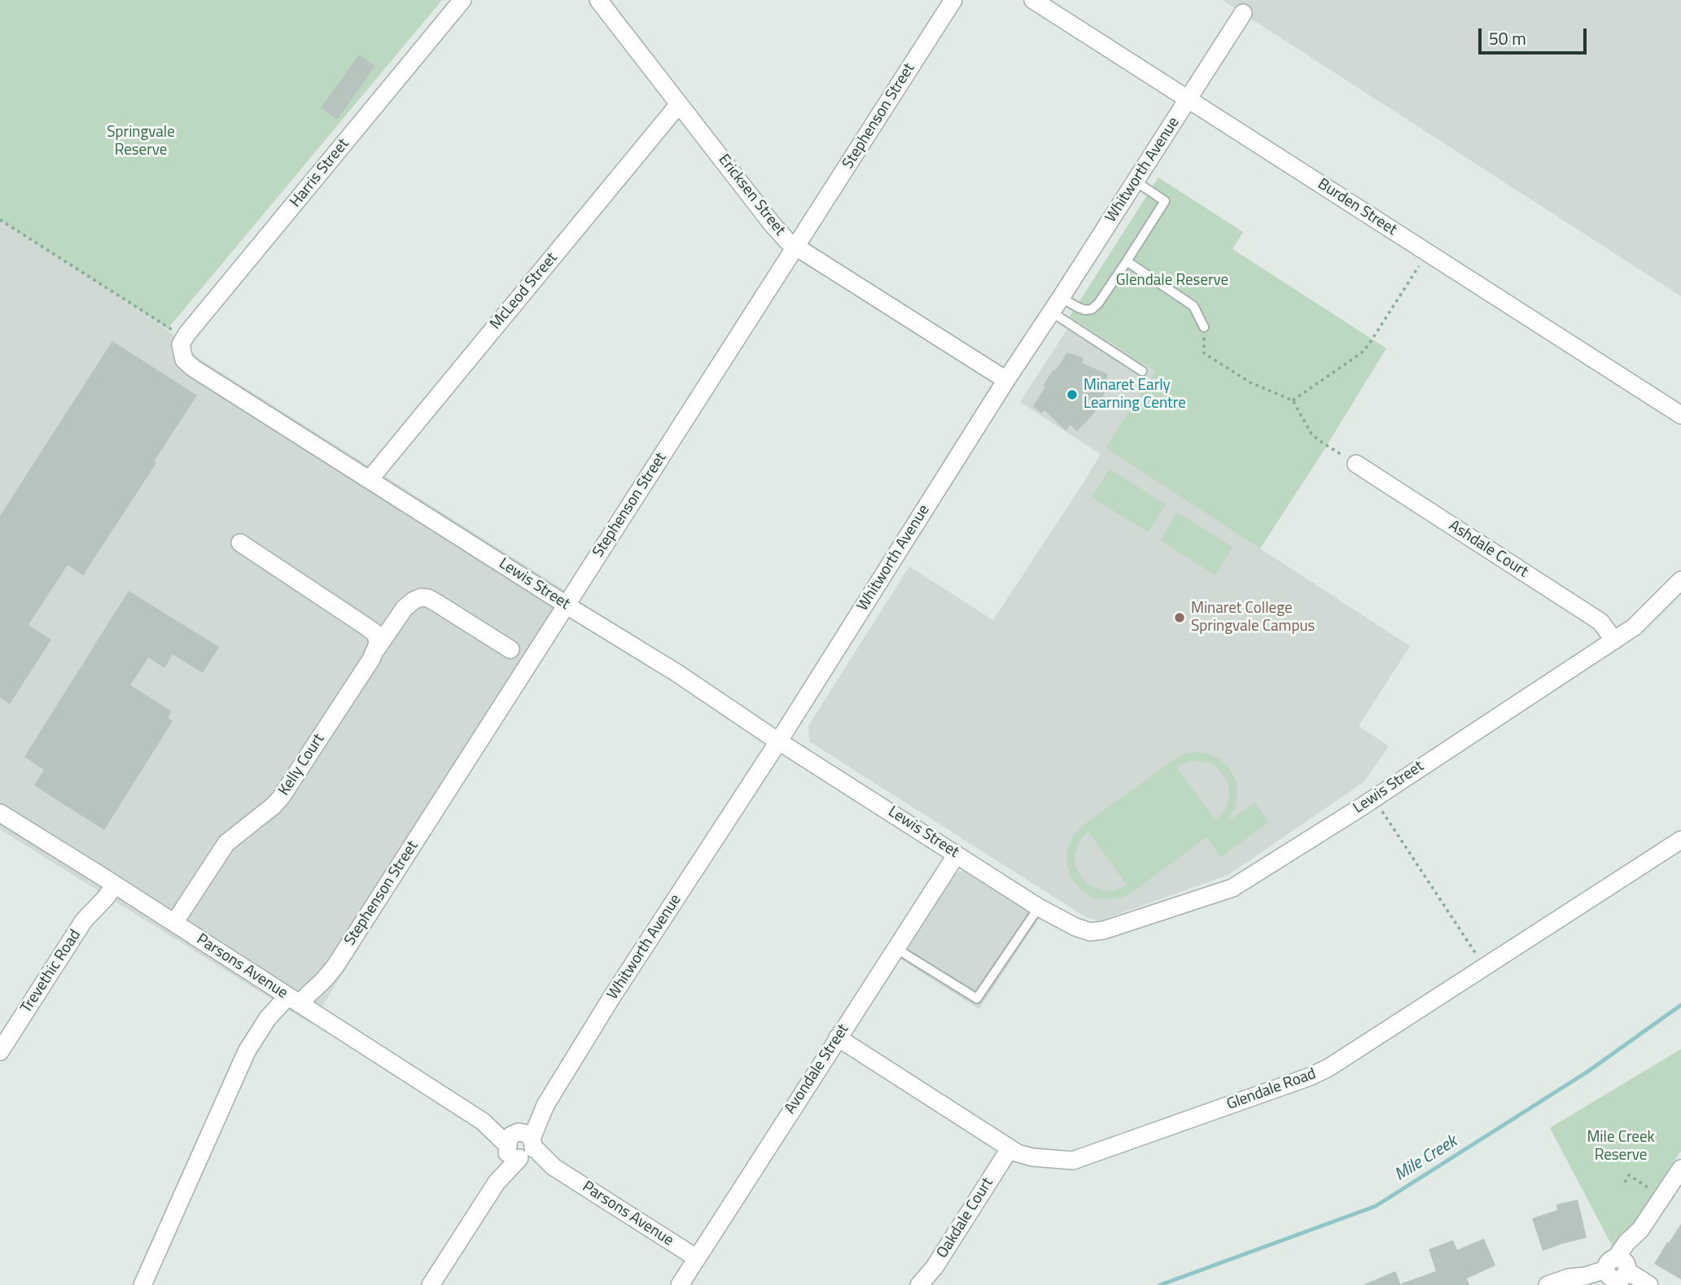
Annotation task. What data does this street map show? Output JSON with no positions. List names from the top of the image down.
{
  "streets": {
    "street": [
      "Stephenson Street",
      "Whitworth Avenue",
      "Harris Street",
      "Ericksen Street",
      "Burden Street",
      "McLeod Street",
      "Ashdale Court",
      "Lewis Street",
      "Kelly Court",
      "Parsons Avenue",
      "Trevethic Road",
      "Avondale Street",
      "Glendale Road",
      "Oakdale Court"
    ]
  },
  "crossings": [
    ["Stephenson Street", "Ericksen Street"],
    ["Stephenson Street", "Lewis Street"],
    ["Stephenson Street", "Parsons Avenue"],
    ["Whitworth Avenue", "Ericksen Street"],
    ["Whitworth Avenue", "Burden Street"],
    ["Whitworth Avenue", "Lewis Street"],
    ["Whitworth Avenue", "Parsons Avenue"],
    ["Harris Street", "Lewis Street"],
    ["Ericksen Street", "McLeod Street"],
    ["McLeod Street", "Lewis Street"],
    ["Ashdale Court", "Lewis Street"],
    ["Lewis Street", "Avondale Street"],
    ["Kelly Court", "Parsons Avenue"],
    ["Parsons Avenue", "Trevethic Road"],
    ["Parsons Avenue", "Avondale Street"],
    ["Avondale Street", "Glendale Road"],
    ["Glendale Road", "Oakdale Court"]
  ],
  "water": ["Mile Creek"],
  "parks": ["Springvale Reserve", "Glendale Reserve", "Mile Creek Reserve"],
  "places": ["Minaret Early Learning Centre", "Minaret College Springvale Campus"],
  "scale_bar": "50 m"
}
